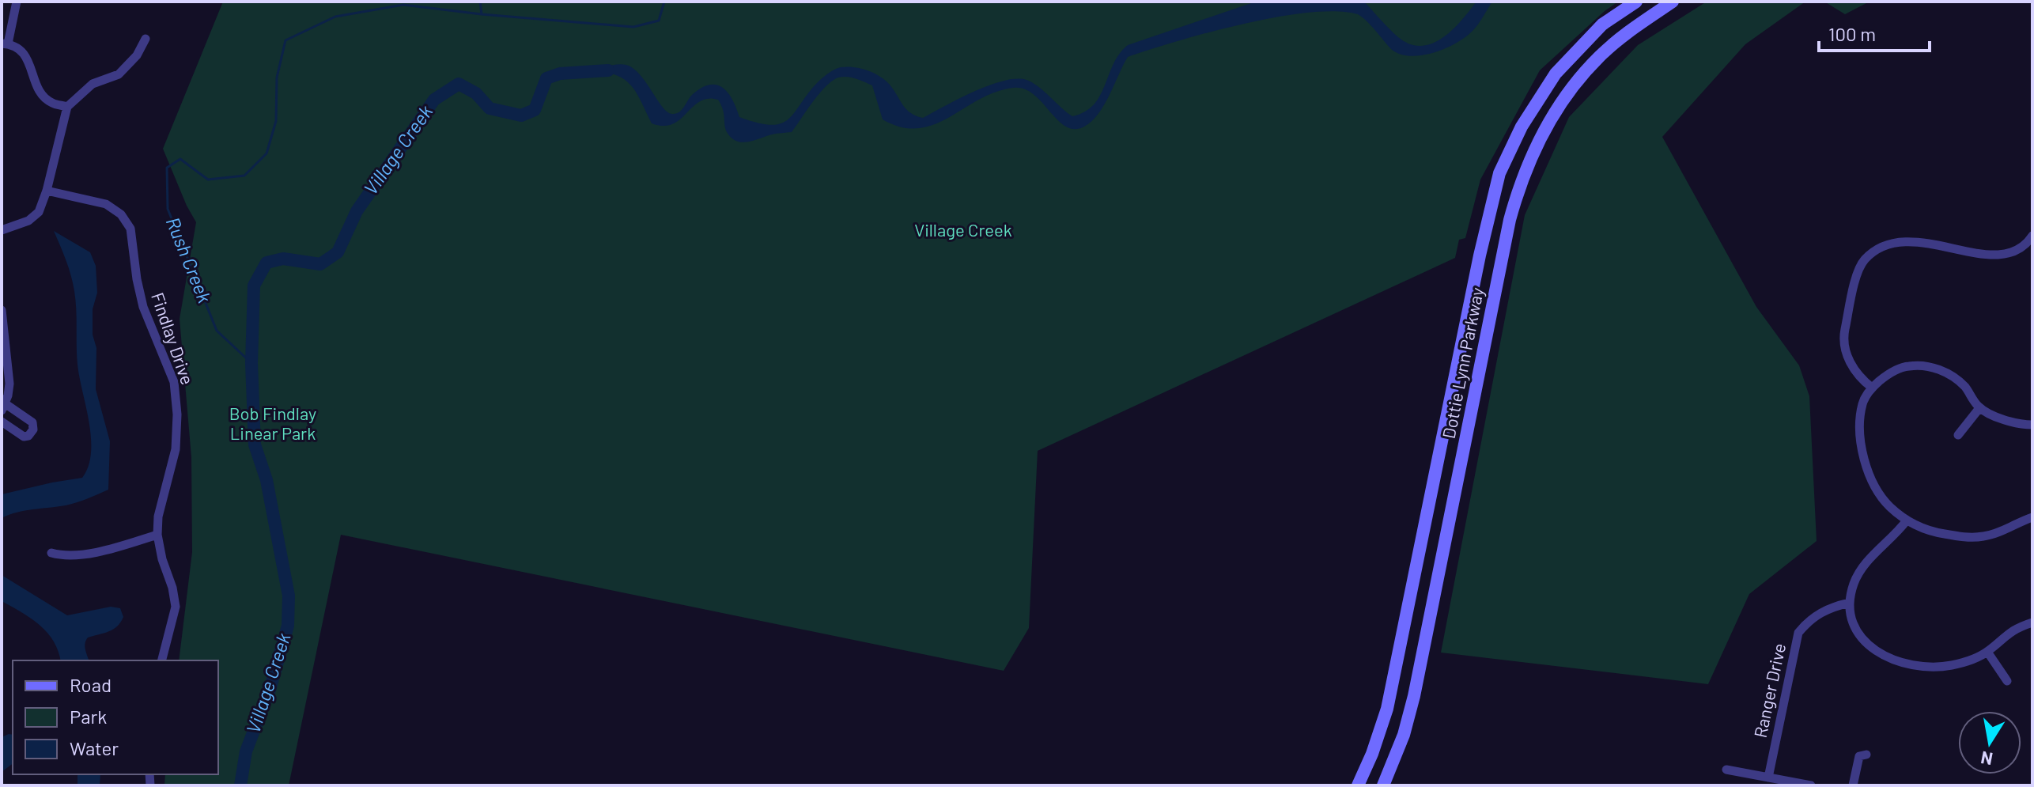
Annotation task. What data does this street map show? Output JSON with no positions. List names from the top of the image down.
{
  "streets": {
    "main road": ["Dottie Lynn Parkway"],
    "street": ["Findlay Drive", "Ranger Drive"]
  },
  "water": ["Village Creek", "Rush Creek"],
  "parks": ["Village Creek", "Bob Findlay Linear Park"],
  "legend": ["Road", "Park", "Water"],
  "scale_bar": "100 m",
  "north": "bottom"
}
